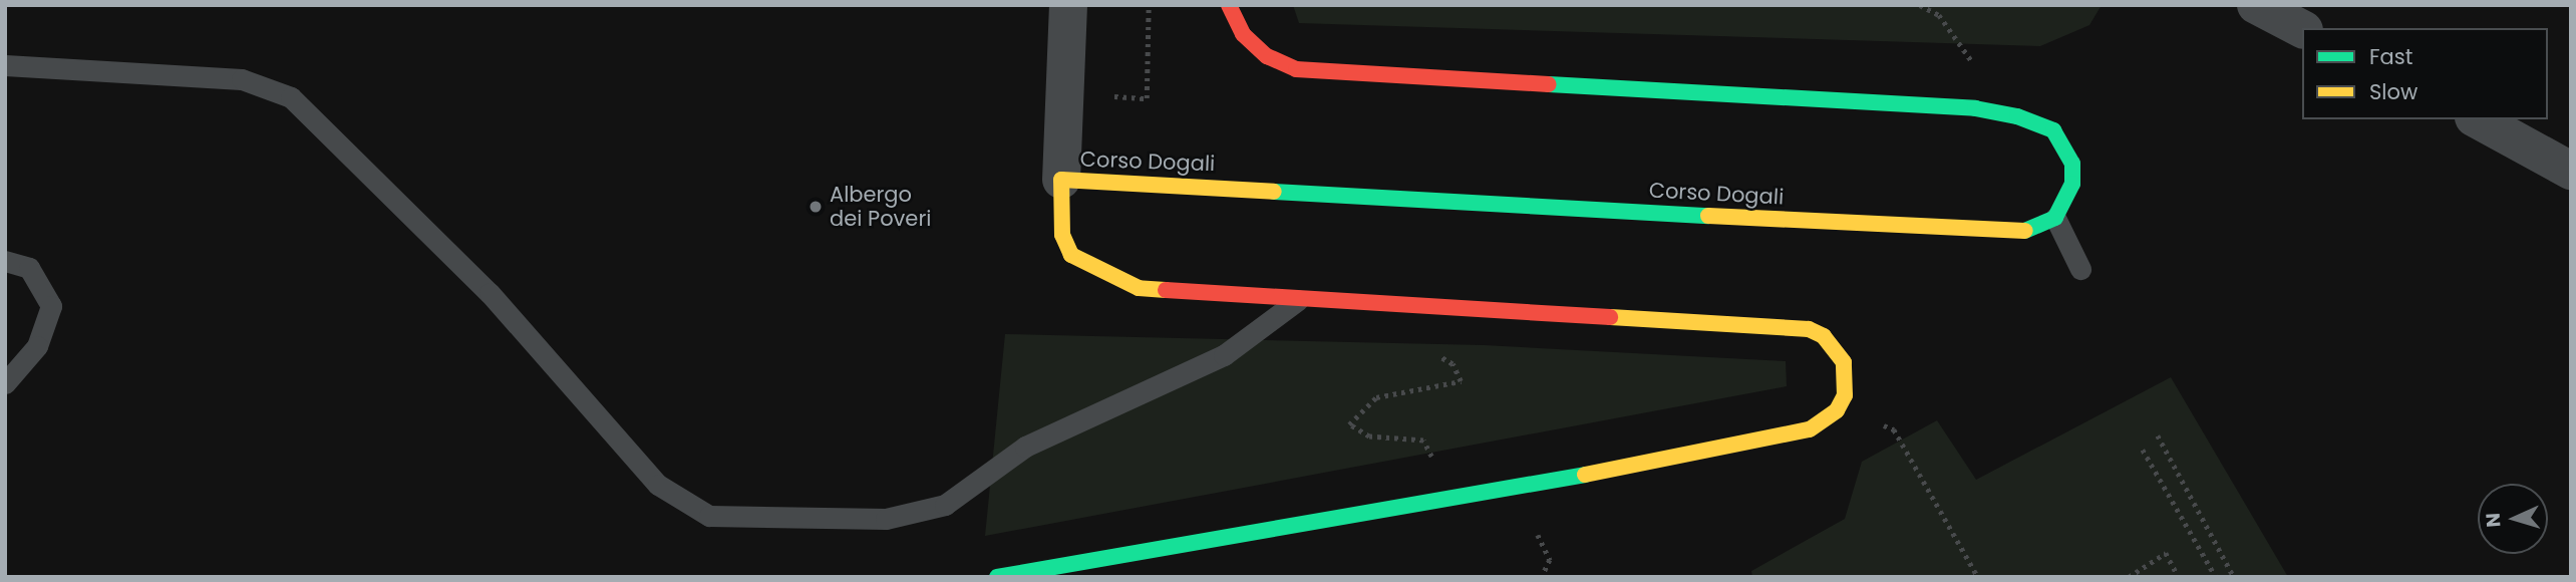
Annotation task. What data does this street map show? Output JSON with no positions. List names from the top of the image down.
{
  "streets": {
    "street": ["Corso Dogali"]
  },
  "places": ["Albergo dei Poveri"],
  "legend": ["Fast", "Slow"],
  "north": "left"
}
